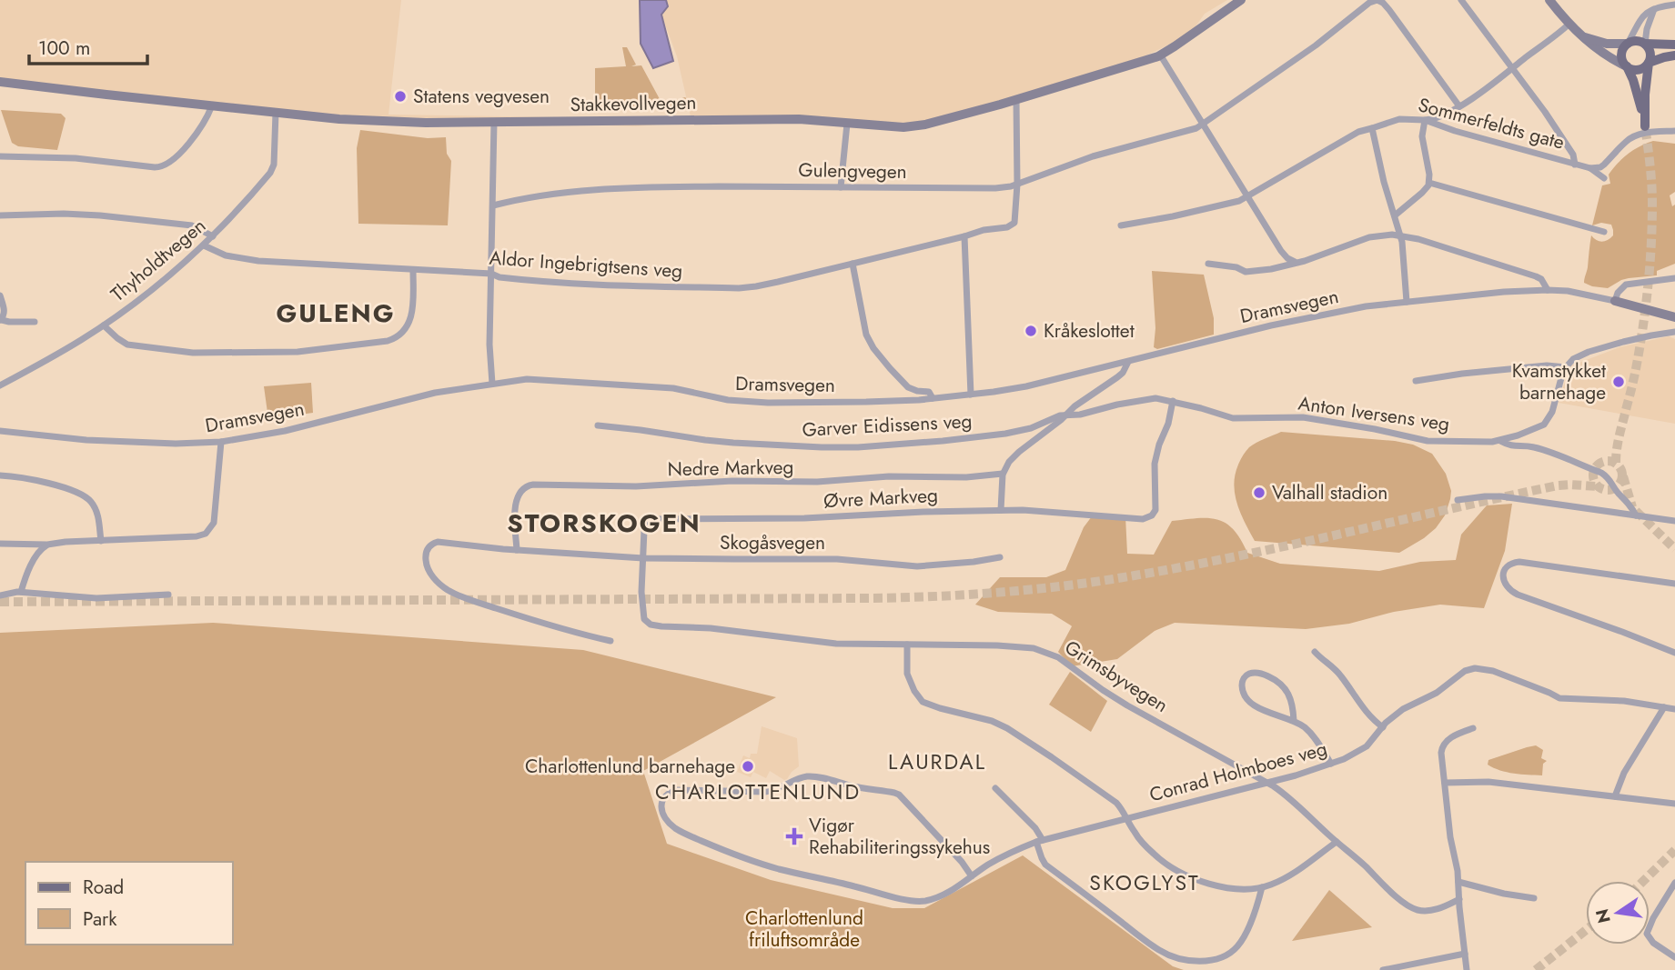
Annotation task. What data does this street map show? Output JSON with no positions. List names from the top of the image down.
{
  "streets": {
    "street": [
      "Stakkevollvegen",
      "Sommerfeldts gate",
      "Gulengvegen",
      "Thyholdtvegen",
      "Aldor Ingebrigtsens veg",
      "Dramsvegen",
      "Anton Iversens veg",
      "Garver Eidissens veg",
      "Nedre Markveg",
      "Øvre Markveg",
      "Skogåsvegen",
      "Grimsbyvegen",
      "Conrad Holmboes veg"
    ]
  },
  "crossings": [
    ["Stakkevollvegen", "Thyholdtvegen"],
    ["Gulengvegen", "Aldor Ingebrigtsens veg"],
    ["Thyholdtvegen", "Aldor Ingebrigtsens veg"],
    ["Anton Iversens veg", "Garver Eidissens veg"],
    ["Anton Iversens veg", "Øvre Markveg"],
    ["Garver Eidissens veg", "Øvre Markveg"],
    ["Nedre Markveg", "Skogåsvegen"],
    ["Øvre Markveg", "Skogåsvegen"],
    ["Øvre Markveg", "Grimsbyvegen"],
    ["Skogåsvegen", "Grimsbyvegen"],
    ["Grimsbyvegen", "Conrad Holmboes veg"]
  ],
  "districts": [
    "GULENG",
    "STORSKOGEN",
    "LAURDAL",
    "CHARLOTTENLUND",
    "SKOGLYST"
  ],
  "parks": ["Charlottenlund friluftsområde"],
  "places": {
    "other": [
      "Statens vegvesen",
      "Kråkeslottet",
      "Kvamstykket barnehage",
      "Valhall stadion",
      "Charlottenlund barnehage"
    ],
    "health": ["Vigør Rehabiliteringssykehus"]
  },
  "legend": ["Road", "Park"],
  "scale_bar": "100 m",
  "north": "left"
}
